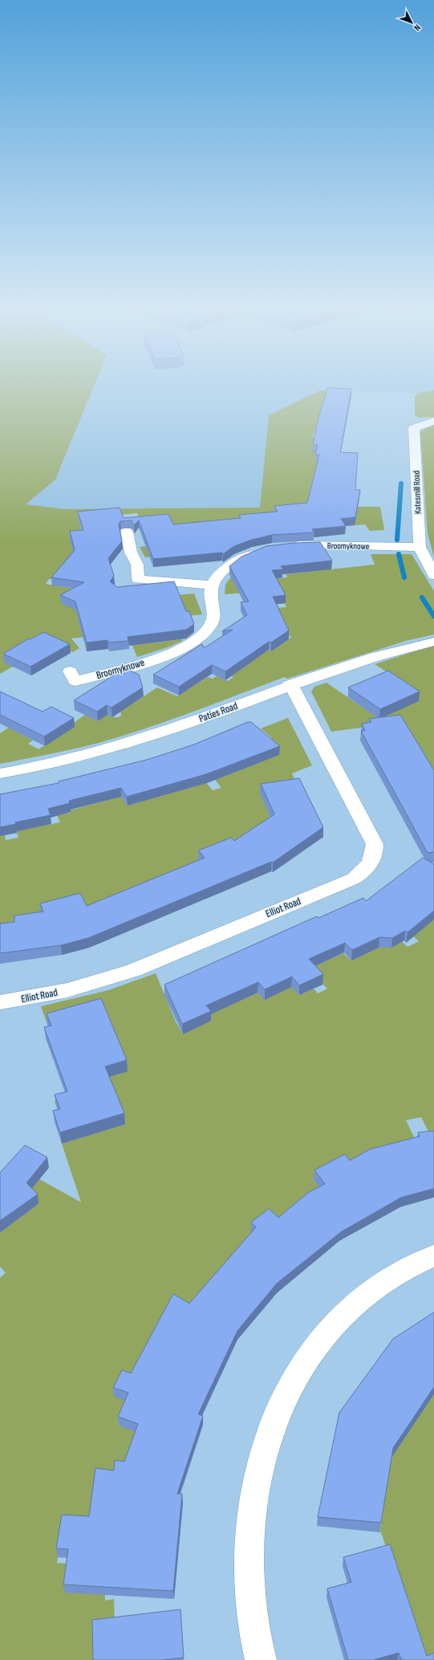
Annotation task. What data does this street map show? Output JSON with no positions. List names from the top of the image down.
{
  "streets": {
    "street": [
      "Katesmill Road",
      "Broomyknowe",
      "Paties Road",
      "Elliot Road"
    ]
  },
  "crossings": [
    ["Katesmill Road", "Broomyknowe"],
    ["Paties Road", "Elliot Road"]
  ],
  "north": "bottom right"
}
